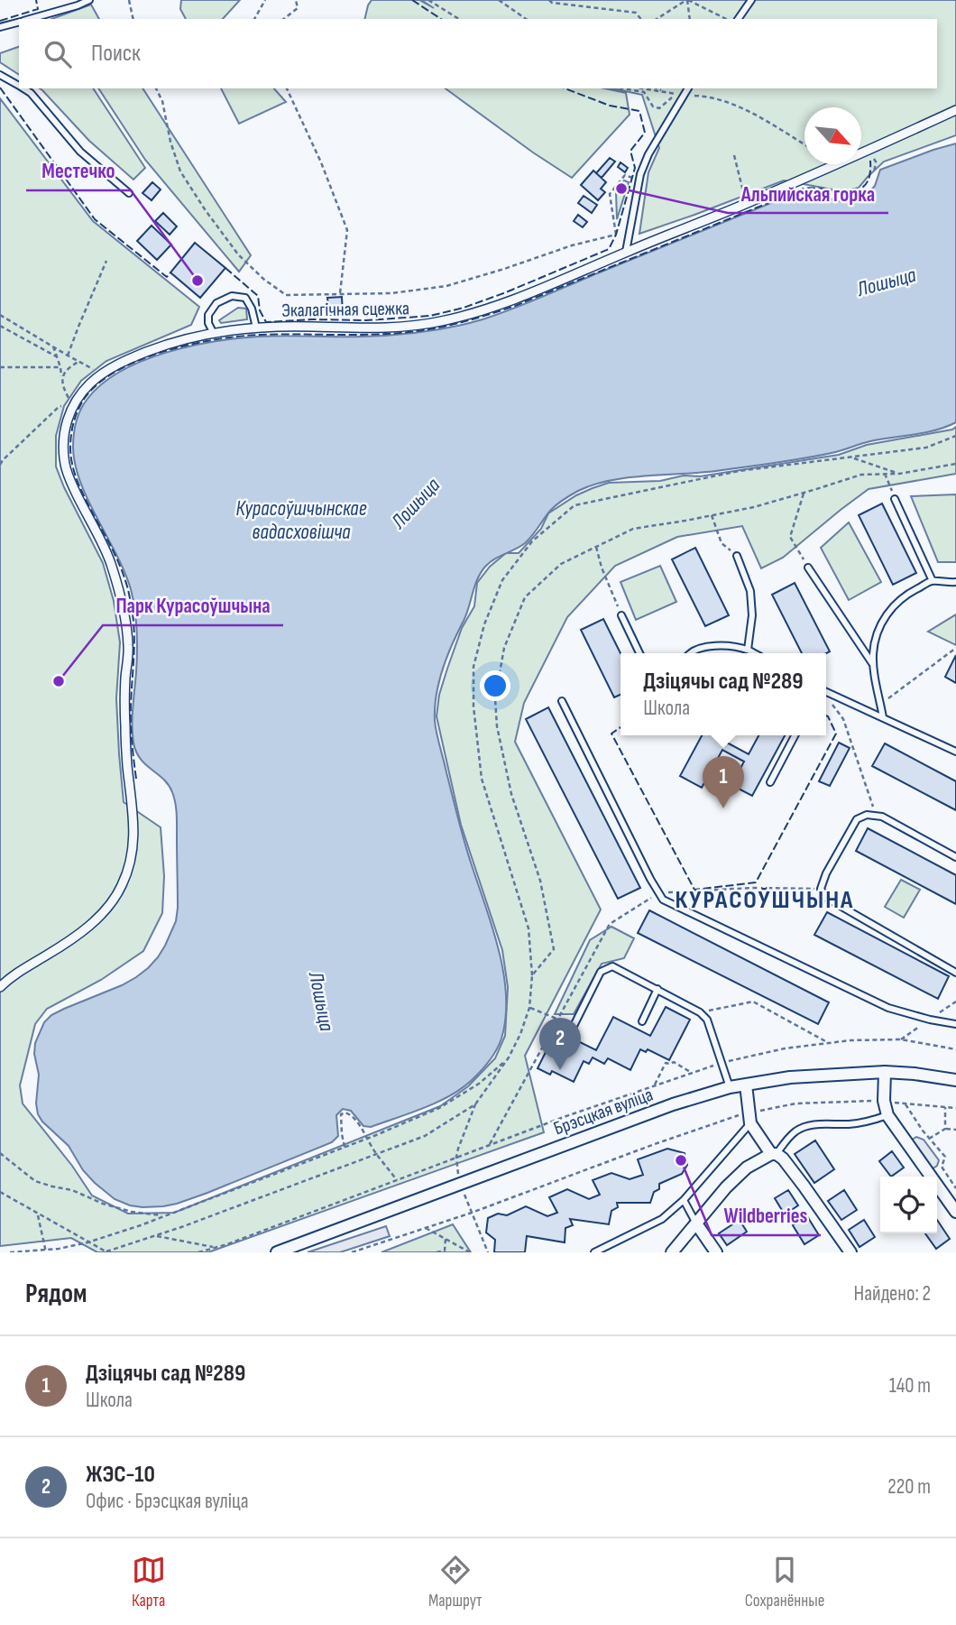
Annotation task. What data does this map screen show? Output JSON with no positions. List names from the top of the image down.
{
  "streets": {
    "street": ["Экалагічная сцежка", "Брэсцкая вуліца"]
  },
  "districts": ["КУРАСОЎШЧЫНА"],
  "water": ["Лошыца", "Курасоўшчынскае вадасховішча"],
  "places": [
    "Альпийская горка",
    "Местечко",
    "Парк Курасоўшчына",
    "Wildberries"
  ],
  "north": "bottom right",
  "page": {
    "search": "Поиск",
    "popup": ["Дзіцячы сад №289", "Школа"],
    "pins": ["1", "2"],
    "heading": ["Рядом", "Найдено: 2"],
    "list": [
      {
        "mark": "1",
        "name": "Дзіцячы сад №289",
        "note": "Школа",
        "value": "140 m"
      },
      {
        "mark": "2",
        "name": "ЖЭС-10",
        "note": "Офис · Брэсцкая вуліца",
        "value": "220 m"
      }
    ],
    "nav": ["Карта", "Маршрут", "Сохранённые"]
  }
}
